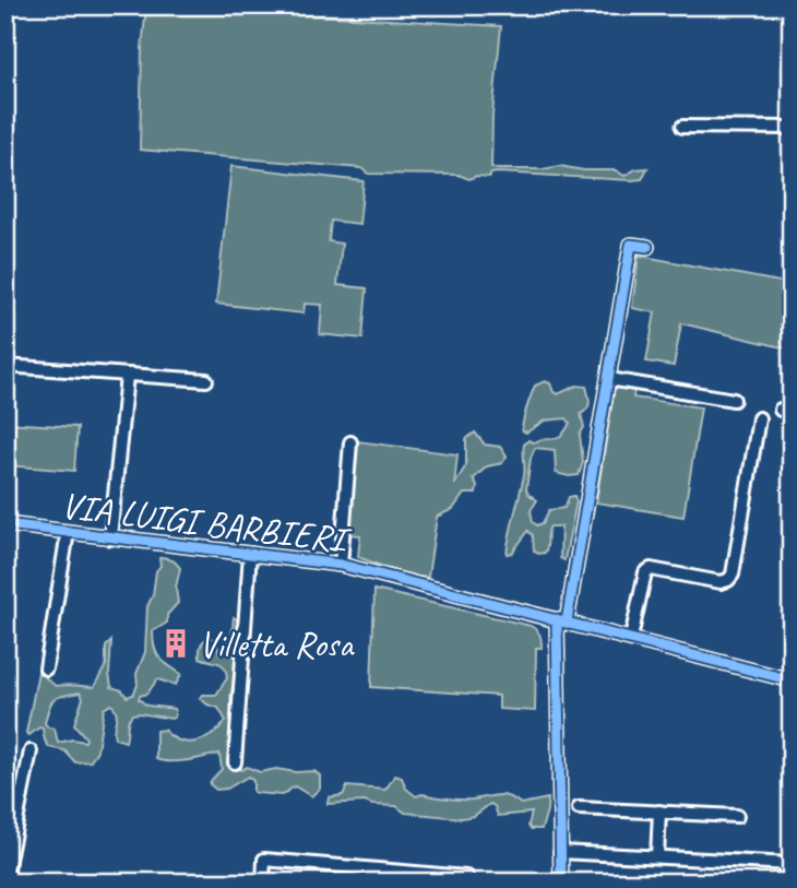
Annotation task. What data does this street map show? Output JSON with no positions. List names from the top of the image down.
{
  "streets": {
    "street": ["VIA LUIGI BARBIERI"]
  },
  "places": {
    "building": ["Villetta Rosa"]
  }
}
